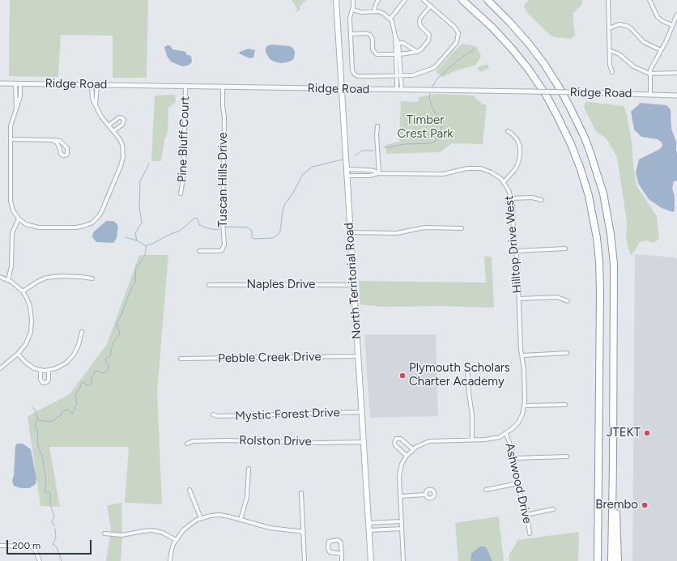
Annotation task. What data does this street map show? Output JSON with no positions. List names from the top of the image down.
{
  "streets": {
    "main road": ["North Territorial Road"],
    "street": [
      "Ridge Road",
      "Pine Bluff Court",
      "Tuscan Hills Drive",
      "Hilltop Drive West",
      "Naples Drive",
      "Pebble Creek Drive",
      "Mystic Forest Drive",
      "Rolston Drive",
      "Ashwood Drive"
    ]
  },
  "crossings": [
    ["Ridge Road", "Pine Bluff Court"],
    ["Ridge Road", "Tuscan Hills Drive"],
    ["Ridge Road", "North Territorial Road"],
    ["Hilltop Drive West", "North Territorial Road"],
    ["North Territorial Road", "Naples Drive"],
    ["North Territorial Road", "Pebble Creek Drive"],
    ["North Territorial Road", "Mystic Forest Drive"],
    ["North Territorial Road", "Rolston Drive"]
  ],
  "parks": ["Timber Crest Park"],
  "places": ["Plymouth Scholars Charter Academy", "JTEKT", "Brembo"],
  "scale_bar": "200 m"
}
